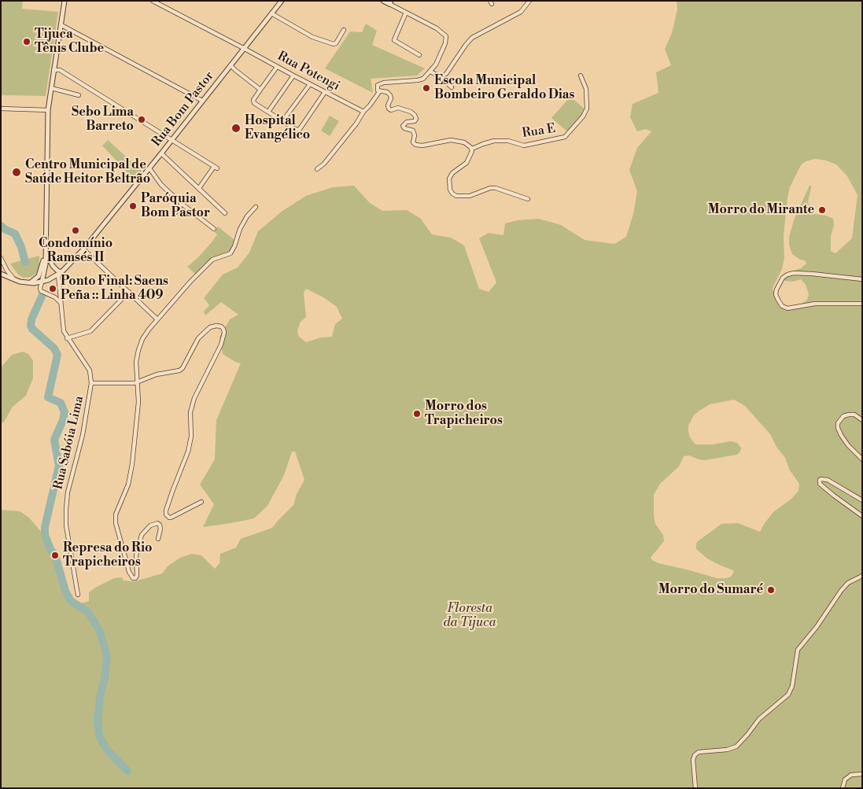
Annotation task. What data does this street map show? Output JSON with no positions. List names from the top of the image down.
{
  "streets": {
    "street": [
      "Rua Potengi",
      "Rua Bom Pastor",
      "Rua E",
      "Rua Sabóia Lima"
    ]
  },
  "crossings": [
    ["Rua Potengi", "Rua Bom Pastor"],
    ["Rua Bom Pastor", "Rua Sabóia Lima"]
  ],
  "parks": ["Floresta da Tijuca"],
  "places": [
    "Tijuca Tênis Clube",
    "Escola Municipal Bombeiro Geraldo Dias",
    "Sebo Lima Barreto",
    "Hospital Evangélico",
    "Centro Municipal de Saúde Heitor Beltrão",
    "Paróquia Bom Pastor",
    "Morro do Mirante",
    "Condomínio Ramsés II",
    "Ponto Final: Saens Peña :: Linha 409",
    "Morro dos Trapicheiros",
    "Represa do Rio Trapicheiros",
    "Morro do Sumaré"
  ]
}
